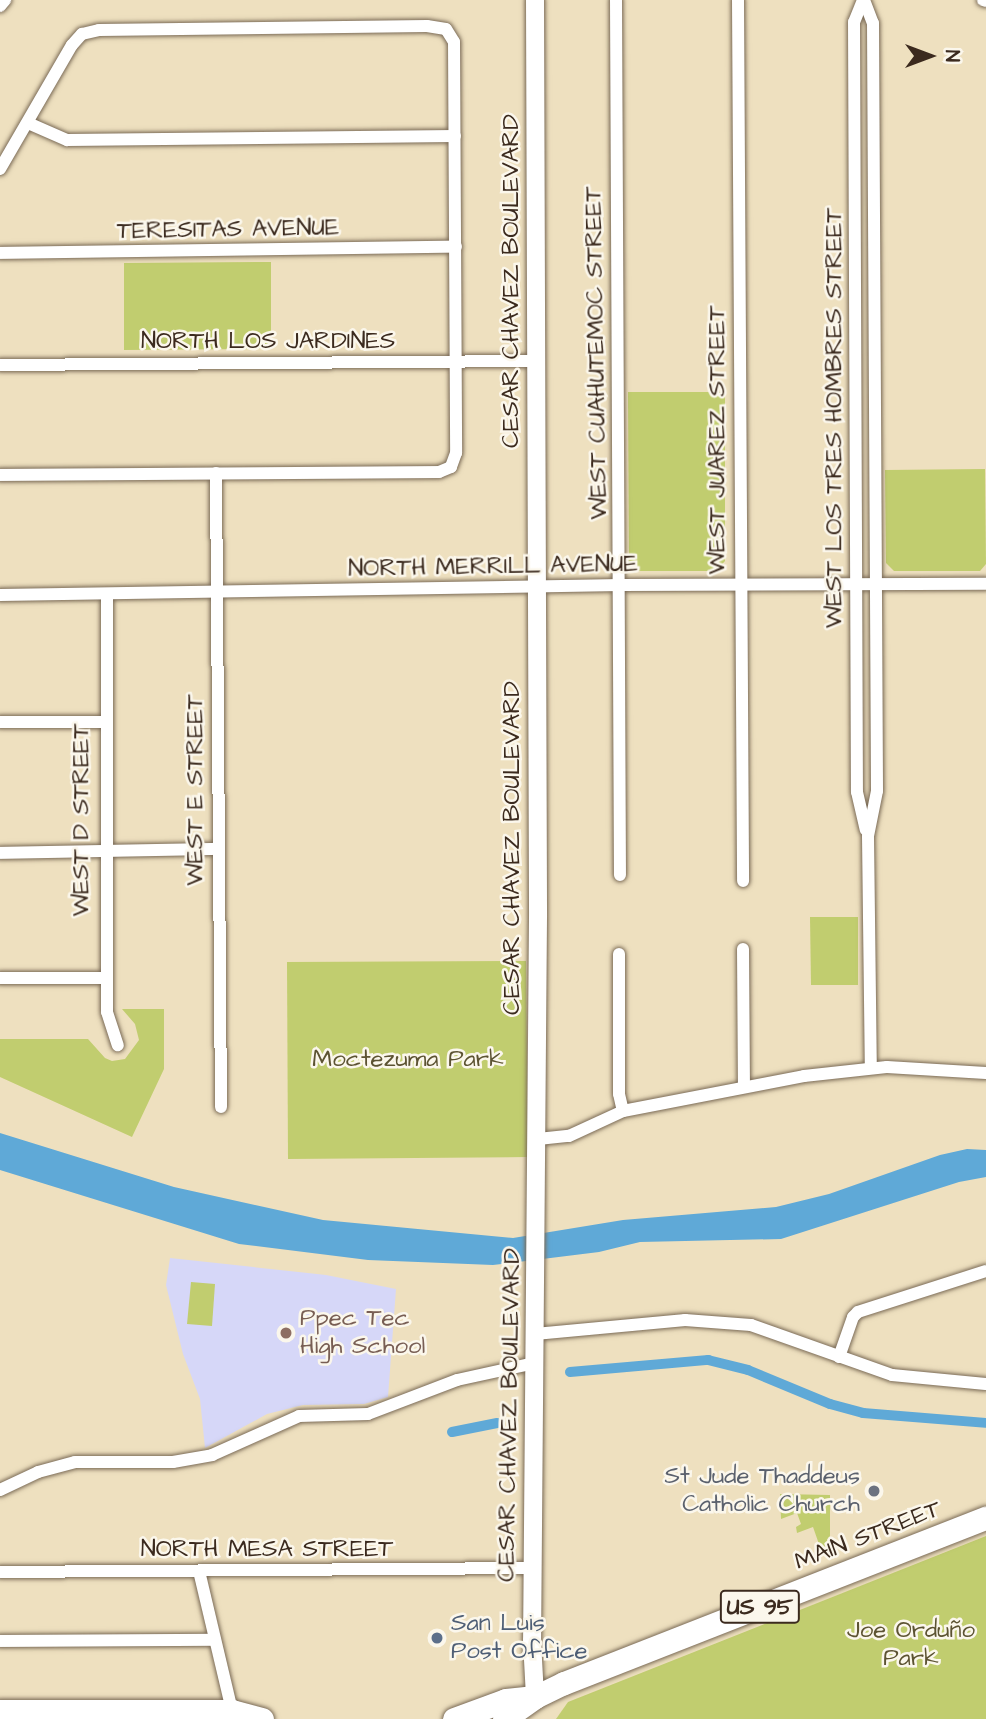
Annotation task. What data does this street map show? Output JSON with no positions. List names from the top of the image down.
{
  "streets": {
    "highway": ["MAIN STREET", "US 95"],
    "street": [
      "TERESITAS AVENUE",
      "CESAR CHAVEZ BOULEVARD",
      "NORTH LOS JARDINES",
      "WEST CUAHUTEMOC STREET",
      "WEST LOS TRES HOMBRES STREET",
      "WEST JUAREZ STREET",
      "NORTH MERRILL AVENUE",
      "WEST E STREET",
      "WEST D STREET",
      "NORTH MESA STREET"
    ]
  },
  "crossings": [
    ["CESAR CHAVEZ BOULEVARD", "NORTH LOS JARDINES"],
    ["CESAR CHAVEZ BOULEVARD", "NORTH MERRILL AVENUE"],
    ["CESAR CHAVEZ BOULEVARD", "MAIN STREET"],
    ["CESAR CHAVEZ BOULEVARD", "NORTH MESA STREET"],
    ["WEST CUAHUTEMOC STREET", "NORTH MERRILL AVENUE"],
    ["WEST LOS TRES HOMBRES STREET", "NORTH MERRILL AVENUE"],
    ["WEST JUAREZ STREET", "NORTH MERRILL AVENUE"],
    ["NORTH MERRILL AVENUE", "WEST E STREET"],
    ["NORTH MERRILL AVENUE", "WEST D STREET"]
  ],
  "parks": ["Moctezuma Park", "Joe Orduño Park"],
  "places": ["Ppec Tec High School", "St Jude Thaddeus Catholic Church", "San Luis Post Office"],
  "north": "right"
}
